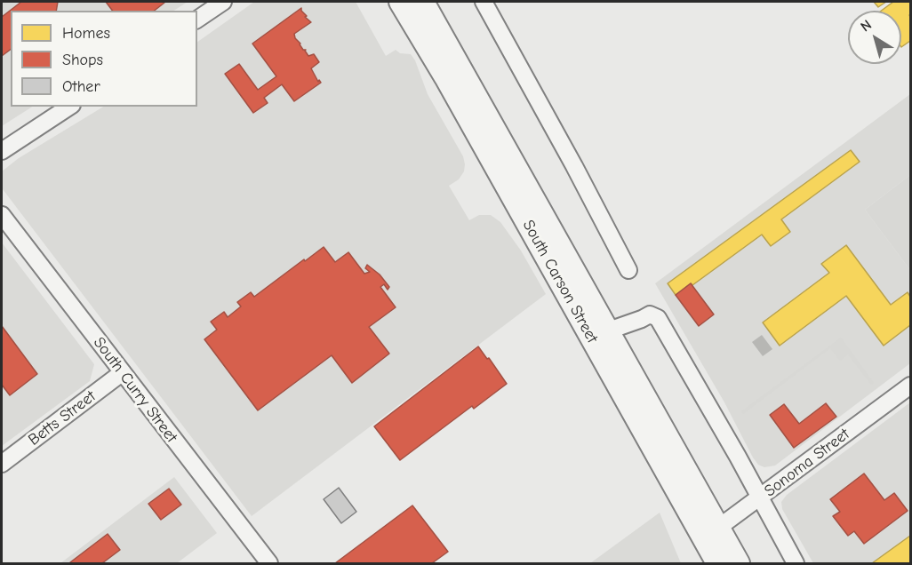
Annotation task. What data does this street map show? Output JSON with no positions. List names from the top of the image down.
{
  "streets": {
    "main road": ["South Carson Street"],
    "street": ["South Curry Street", "Betts Street", "Sonoma Street"]
  },
  "crossings": [
    ["South Carson Street", "Sonoma Street"],
    ["South Curry Street", "Betts Street"]
  ],
  "legend": ["Homes", "Shops", "Other"],
  "north": "top left"
}
